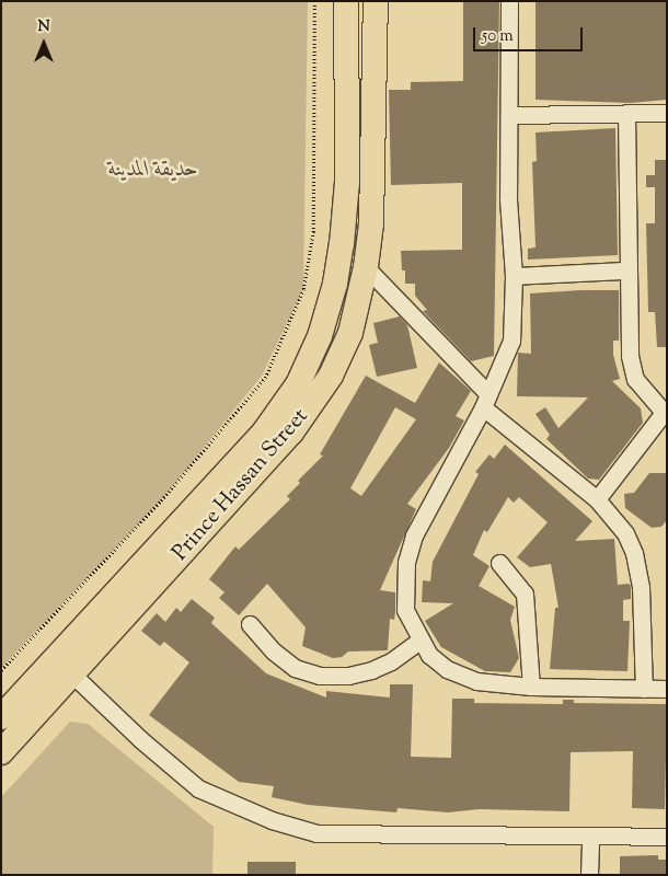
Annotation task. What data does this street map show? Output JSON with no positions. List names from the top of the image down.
{
  "streets": {
    "main road": ["Prince Hassan Street"]
  },
  "parks": ["حديقة المدينة"],
  "scale_bar": "50 m",
  "north": "top"
}
